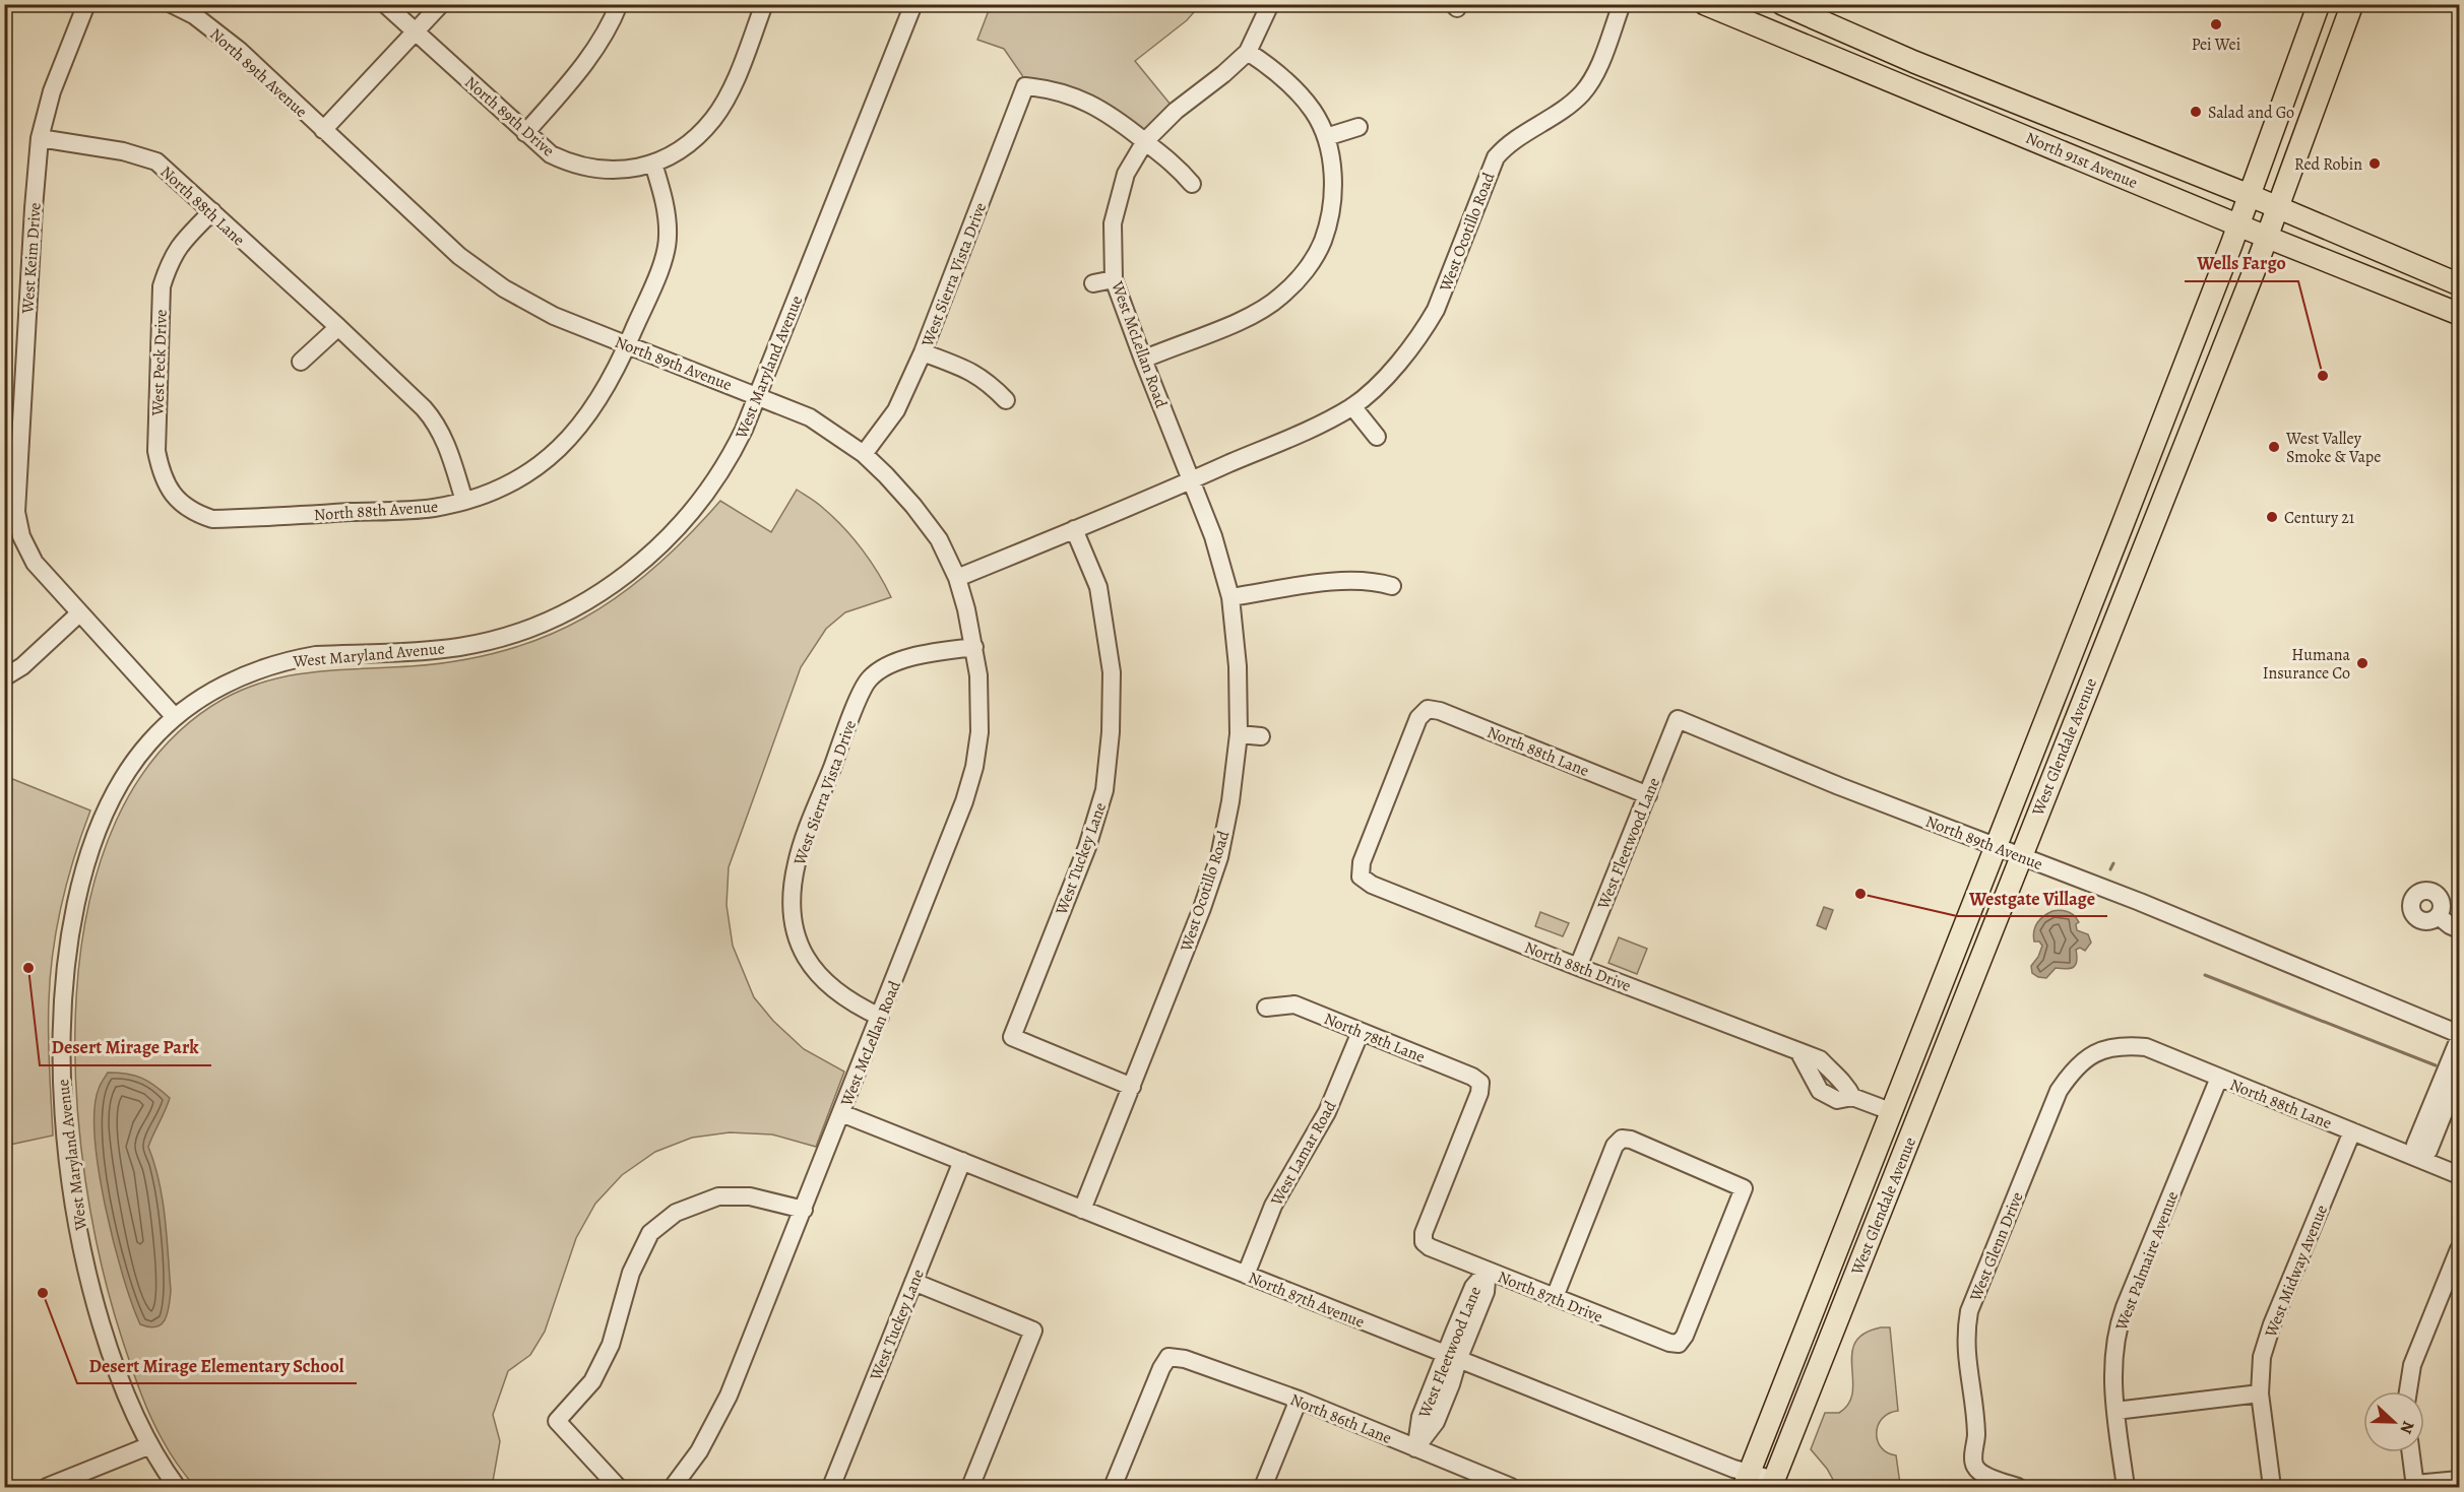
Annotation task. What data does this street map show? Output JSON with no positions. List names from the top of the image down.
{
  "streets": {
    "main road": ["North 91st Avenue", "West Glendale Avenue"],
    "street": [
      "North 89th Avenue",
      "North 89th Drive",
      "North 88th Lane",
      "West Ocotillo Road",
      "West Keim Drive",
      "West Sierra Vista Drive",
      "West McLellan Road",
      "West Peck Drive",
      "West Maryland Avenue",
      "North 88th Avenue",
      "West Fleetwood Lane",
      "West Tuckey Lane",
      "North 88th Drive",
      "North 78th Lane",
      "West Lamar Road",
      "West Glenn Drive",
      "West Palmaire Avenue",
      "West Midway Avenue",
      "North 87th Drive",
      "North 87th Avenue",
      "North 86th Lane"
    ]
  },
  "crossings": [
    ["North 89th Avenue", "West Sierra Vista Drive"],
    ["North 89th Avenue", "West McLellan Road"],
    ["North 89th Avenue", "West Maryland Avenue"],
    ["North 89th Avenue", "North 88th Avenue"],
    ["North 89th Avenue", "West Glendale Avenue"],
    ["North 89th Avenue", "West Fleetwood Lane"],
    ["North 89th Drive", "North 88th Avenue"],
    ["North 91st Avenue", "West Glendale Avenue"],
    ["North 88th Lane", "West Keim Drive"],
    ["North 88th Lane", "West Peck Drive"],
    ["North 88th Lane", "North 88th Avenue"],
    ["North 88th Lane", "West Fleetwood Lane"],
    ["North 88th Lane", "North 88th Drive"],
    ["North 88th Lane", "West Glenn Drive"],
    ["North 88th Lane", "West Palmaire Avenue"],
    ["North 88th Lane", "West Midway Avenue"],
    ["West Ocotillo Road", "West McLellan Road"],
    ["West Ocotillo Road", "West Tuckey Lane"],
    ["West Ocotillo Road", "North 87th Avenue"],
    ["West Keim Drive", "West Maryland Avenue"],
    ["West Sierra Vista Drive", "West McLellan Road"],
    ["West McLellan Road", "North 87th Avenue"],
    ["West Peck Drive", "North 88th Avenue"],
    ["West Glendale Avenue", "North 88th Drive"],
    ["West Glendale Avenue", "North 87th Avenue"],
    ["West Fleetwood Lane", "North 88th Drive"],
    ["West Fleetwood Lane", "North 87th Drive"],
    ["West Fleetwood Lane", "North 87th Avenue"],
    ["West Fleetwood Lane", "North 86th Lane"],
    ["West Tuckey Lane", "North 87th Avenue"],
    ["North 78th Lane", "West Lamar Road"],
    ["North 78th Lane", "North 87th Drive"],
    ["West Lamar Road", "North 87th Avenue"]
  ],
  "places": [
    "Pei Wei",
    "Salad and Go",
    "Red Robin",
    "Wells Fargo",
    "West Valley Smoke & Vape",
    "Century 21",
    "Humana Insurance Co",
    "Westgate Village",
    "Desert Mirage Park",
    "Desert Mirage Elementary School"
  ],
  "north": "right"
}
